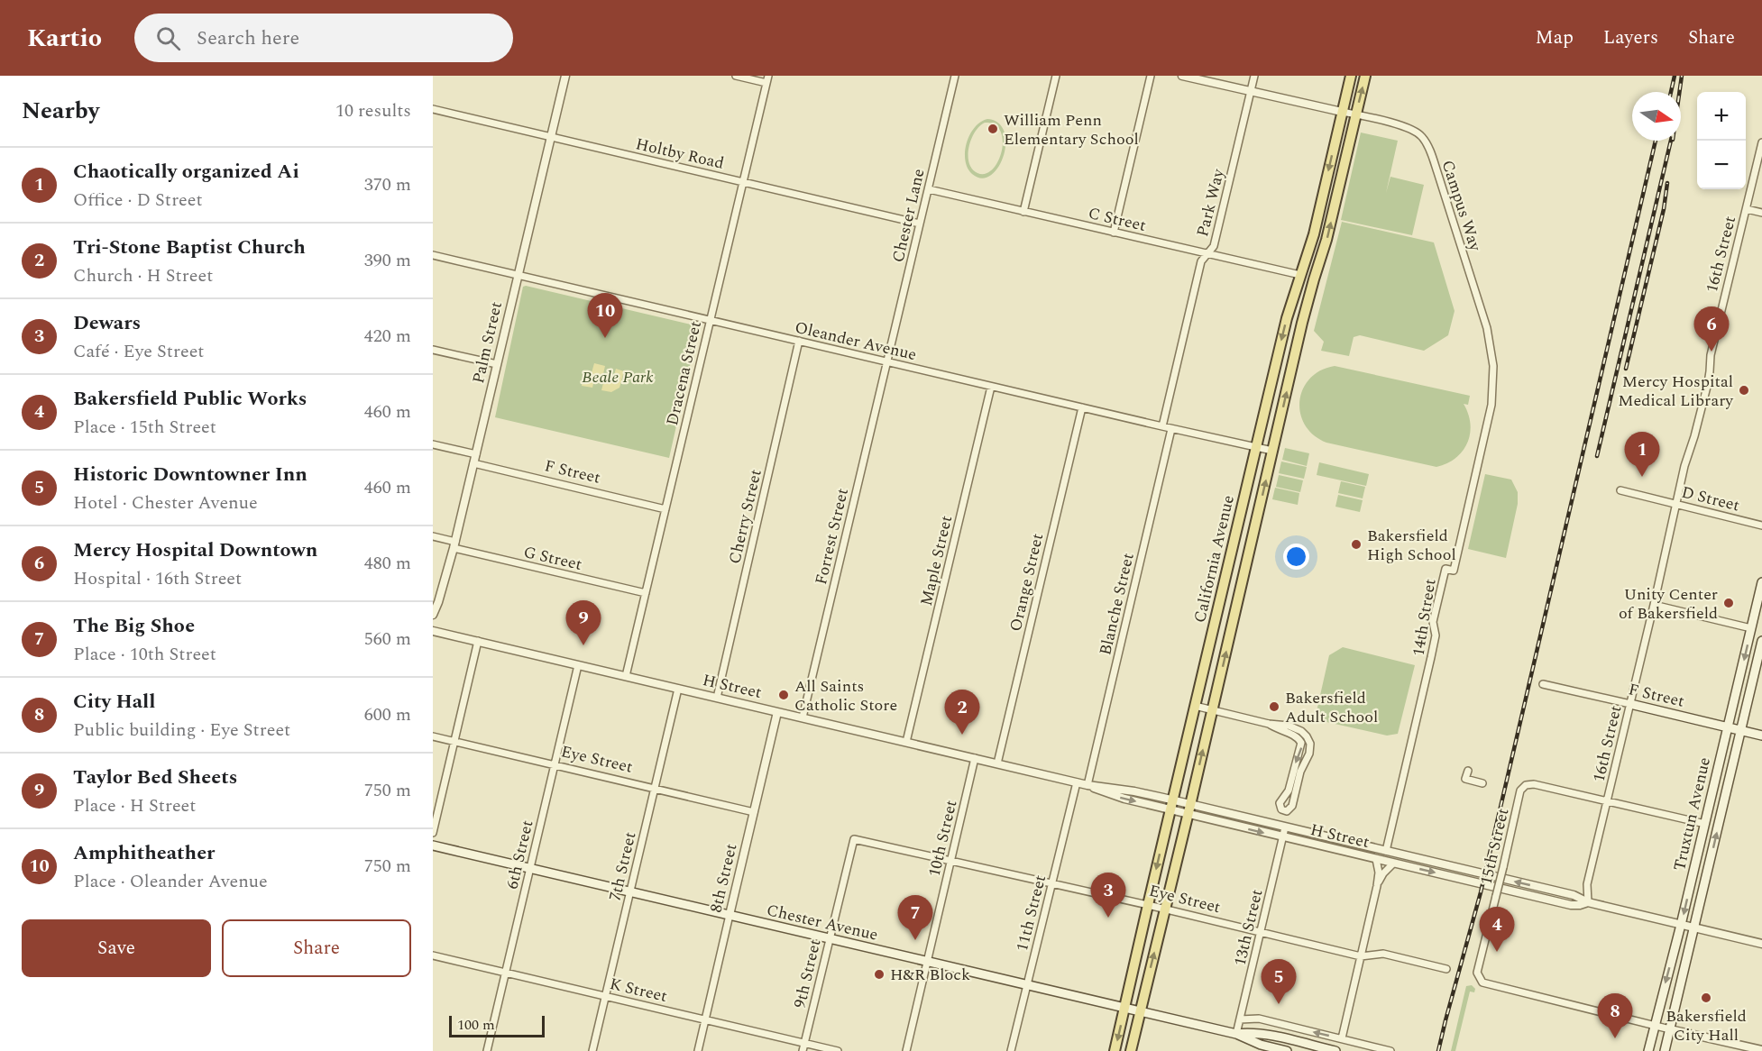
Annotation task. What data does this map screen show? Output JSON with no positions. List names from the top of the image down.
{
  "streets": {
    "main road": [
      "F Street",
      "California Avenue",
      "Truxtun Avenue",
      "Chester Avenue"
    ],
    "street": [
      "Holtby Road",
      "Park Way",
      "Campus Way",
      "Chester Lane",
      "C Street",
      "16th Street",
      "Oleander Avenue",
      "Palm Street",
      "Dracena Street",
      "D Street",
      "Cherry Street",
      "Forrest Street",
      "G Street",
      "Maple Street",
      "Orange Street",
      "Blanche Street",
      "14th Street",
      "H Street",
      "Eye Street",
      "10th Street",
      "15th Street",
      "6th Street",
      "7th Street",
      "8th Street",
      "11th Street",
      "13th Street",
      "9th Street",
      "K Street"
    ]
  },
  "crossings": [
    ["Holtby Road", "Chester Lane"],
    ["Holtby Road", "Palm Street"],
    ["Holtby Road", "Dracena Street"],
    ["Park Way", "C Street"],
    ["Park Way", "Oleander Avenue"],
    ["Campus Way", "California Avenue"],
    ["Campus Way", "14th Street"],
    ["Chester Lane", "C Street"],
    ["Chester Lane", "Oleander Avenue"],
    ["Chester Lane", "Forrest Street"],
    ["C Street", "California Avenue"],
    ["16th Street", "F Street"],
    ["16th Street", "D Street"],
    ["16th Street", "H Street"],
    ["16th Street", "15th Street"],
    ["Oleander Avenue", "Palm Street"],
    ["Oleander Avenue", "Dracena Street"],
    ["Oleander Avenue", "Cherry Street"],
    ["Oleander Avenue", "Forrest Street"],
    ["Oleander Avenue", "California Avenue"],
    ["Oleander Avenue", "Maple Street"],
    ["Oleander Avenue", "Orange Street"],
    ["Oleander Avenue", "Blanche Street"],
    ["Palm Street", "F Street"],
    ["Palm Street", "G Street"],
    ["Dracena Street", "F Street"],
    ["Dracena Street", "G Street"],
    ["Dracena Street", "H Street"],
    ["F Street", "Truxtun Avenue"],
    ["Cherry Street", "H Street"],
    ["Forrest Street", "H Street"],
    ["California Avenue", "H Street"],
    ["California Avenue", "Eye Street"],
    ["California Avenue", "Chester Avenue"],
    ["Maple Street", "H Street"],
    ["Orange Street", "H Street"],
    ["Blanche Street", "H Street"],
    ["14th Street", "H Street"],
    ["H Street", "Truxtun Avenue"],
    ["H Street", "10th Street"],
    ["H Street", "6th Street"],
    ["H Street", "7th Street"],
    ["H Street", "8th Street"],
    ["H Street", "11th Street"],
    ["H Street", "13th Street"],
    ["Eye Street", "10th Street"],
    ["Eye Street", "6th Street"],
    ["Eye Street", "7th Street"],
    ["Eye Street", "8th Street"],
    ["Eye Street", "11th Street"],
    ["Eye Street", "13th Street"],
    ["Eye Street", "9th Street"],
    ["Truxtun Avenue", "15th Street"],
    ["10th Street", "Chester Avenue"],
    ["6th Street", "Chester Avenue"],
    ["6th Street", "K Street"],
    ["7th Street", "Chester Avenue"],
    ["7th Street", "K Street"],
    ["8th Street", "Chester Avenue"],
    ["8th Street", "K Street"],
    ["11th Street", "Chester Avenue"],
    ["Chester Avenue", "13th Street"],
    ["Chester Avenue", "9th Street"],
    ["9th Street", "K Street"]
  ],
  "parks": ["Beale Park"],
  "places": [
    "William Penn Elementary School",
    "Mercy Hospital Medical Library",
    "Bakersfield High School",
    "Unity Center of Bakersfield",
    "All Saints Catholic Store",
    "Bakersfield Adult School",
    "H&R Block",
    "Bakersfield City Hall"
  ],
  "scale_bar": "100 m",
  "north": "right",
  "page": {
    "header": "Kartio",
    "search": "Search here",
    "nav": ["Map", "Layers", "Share"],
    "heading": ["Nearby", "10 results"],
    "map_buttons": ["+", "−"],
    "list": [
      {
        "mark": "1",
        "name": "Chaotically organized Ai",
        "note": "Office · D Street",
        "value": "370 m"
      },
      {
        "mark": "2",
        "name": "Tri-Stone Baptist Church",
        "note": "Church · H Street",
        "value": "390 m"
      },
      {
        "mark": "3",
        "name": "Dewars",
        "note": "Café · Eye Street",
        "value": "420 m"
      },
      {
        "mark": "4",
        "name": "Bakersfield Public Works",
        "note": "Place · 15th Street",
        "value": "460 m"
      },
      {
        "mark": "5",
        "name": "Historic Downtowner Inn",
        "note": "Hotel · Chester Avenue",
        "value": "460 m"
      },
      {
        "mark": "6",
        "name": "Mercy Hospital Downtown",
        "note": "Hospital · 16th Street",
        "value": "480 m"
      },
      {
        "mark": "7",
        "name": "The Big Shoe",
        "note": "Place · 10th Street",
        "value": "560 m"
      },
      {
        "mark": "8",
        "name": "City Hall",
        "note": "Public building · Eye Street",
        "value": "600 m"
      },
      {
        "mark": "9",
        "name": "Taylor Bed Sheets",
        "note": "Place · H Street",
        "value": "750 m"
      },
      {
        "mark": "10",
        "name": "Amphitheather",
        "note": "Place · Oleander Avenue",
        "value": "750 m"
      }
    ],
    "pins": [
      "10",
      "6",
      "1",
      "9",
      "2",
      "3",
      "7",
      "4",
      "5",
      "8"
    ],
    "buttons": ["Save", "Share"],
    "scale": "100 m"
  }
}
